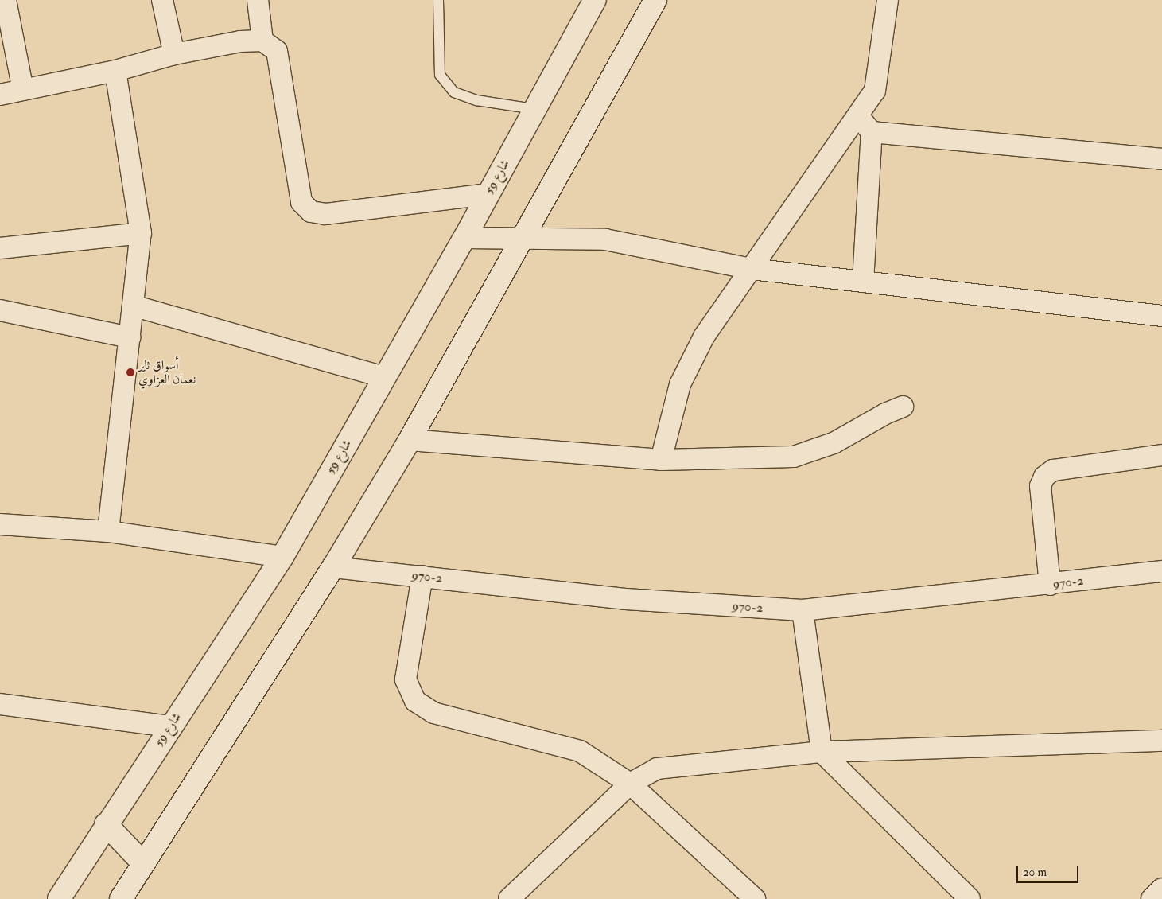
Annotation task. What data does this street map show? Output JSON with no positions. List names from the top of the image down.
{
  "streets": {
    "street": ["شارع 59", "970-2"]
  },
  "places": ["أسواق ثاير نعمان العزاوي"],
  "scale_bar": "20 m"
}
